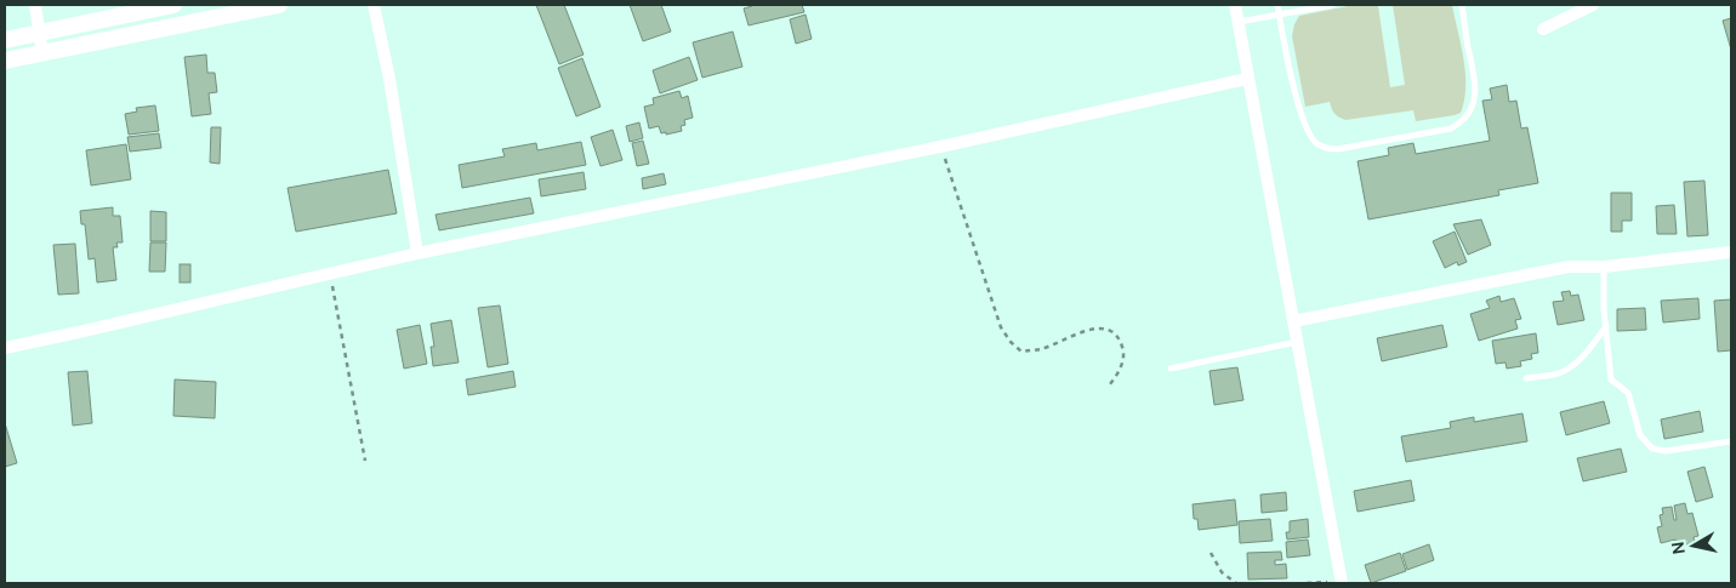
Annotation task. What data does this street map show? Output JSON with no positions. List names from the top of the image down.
{
  "north": "left"
}
